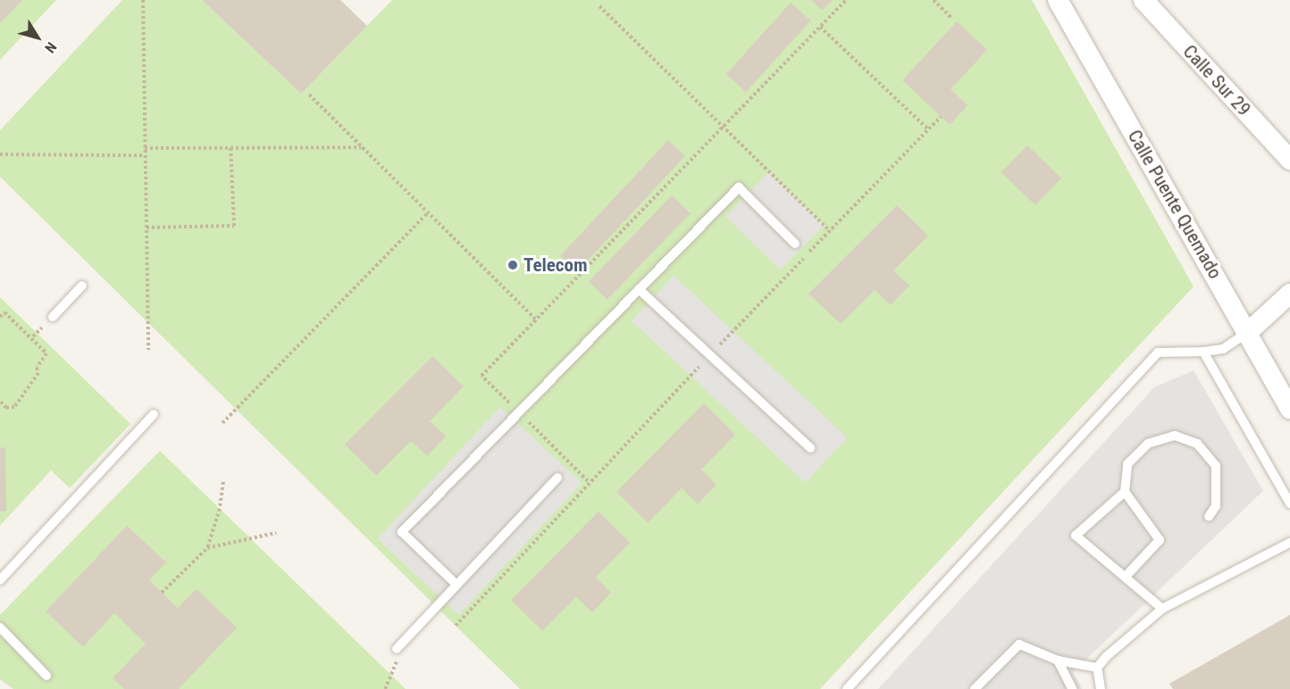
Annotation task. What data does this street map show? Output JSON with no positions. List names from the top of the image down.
{
  "streets": {
    "street": ["Calle Sur 29", "Calle Puente Quemado"]
  },
  "places": ["Telecom"],
  "north": "bottom right"
}
